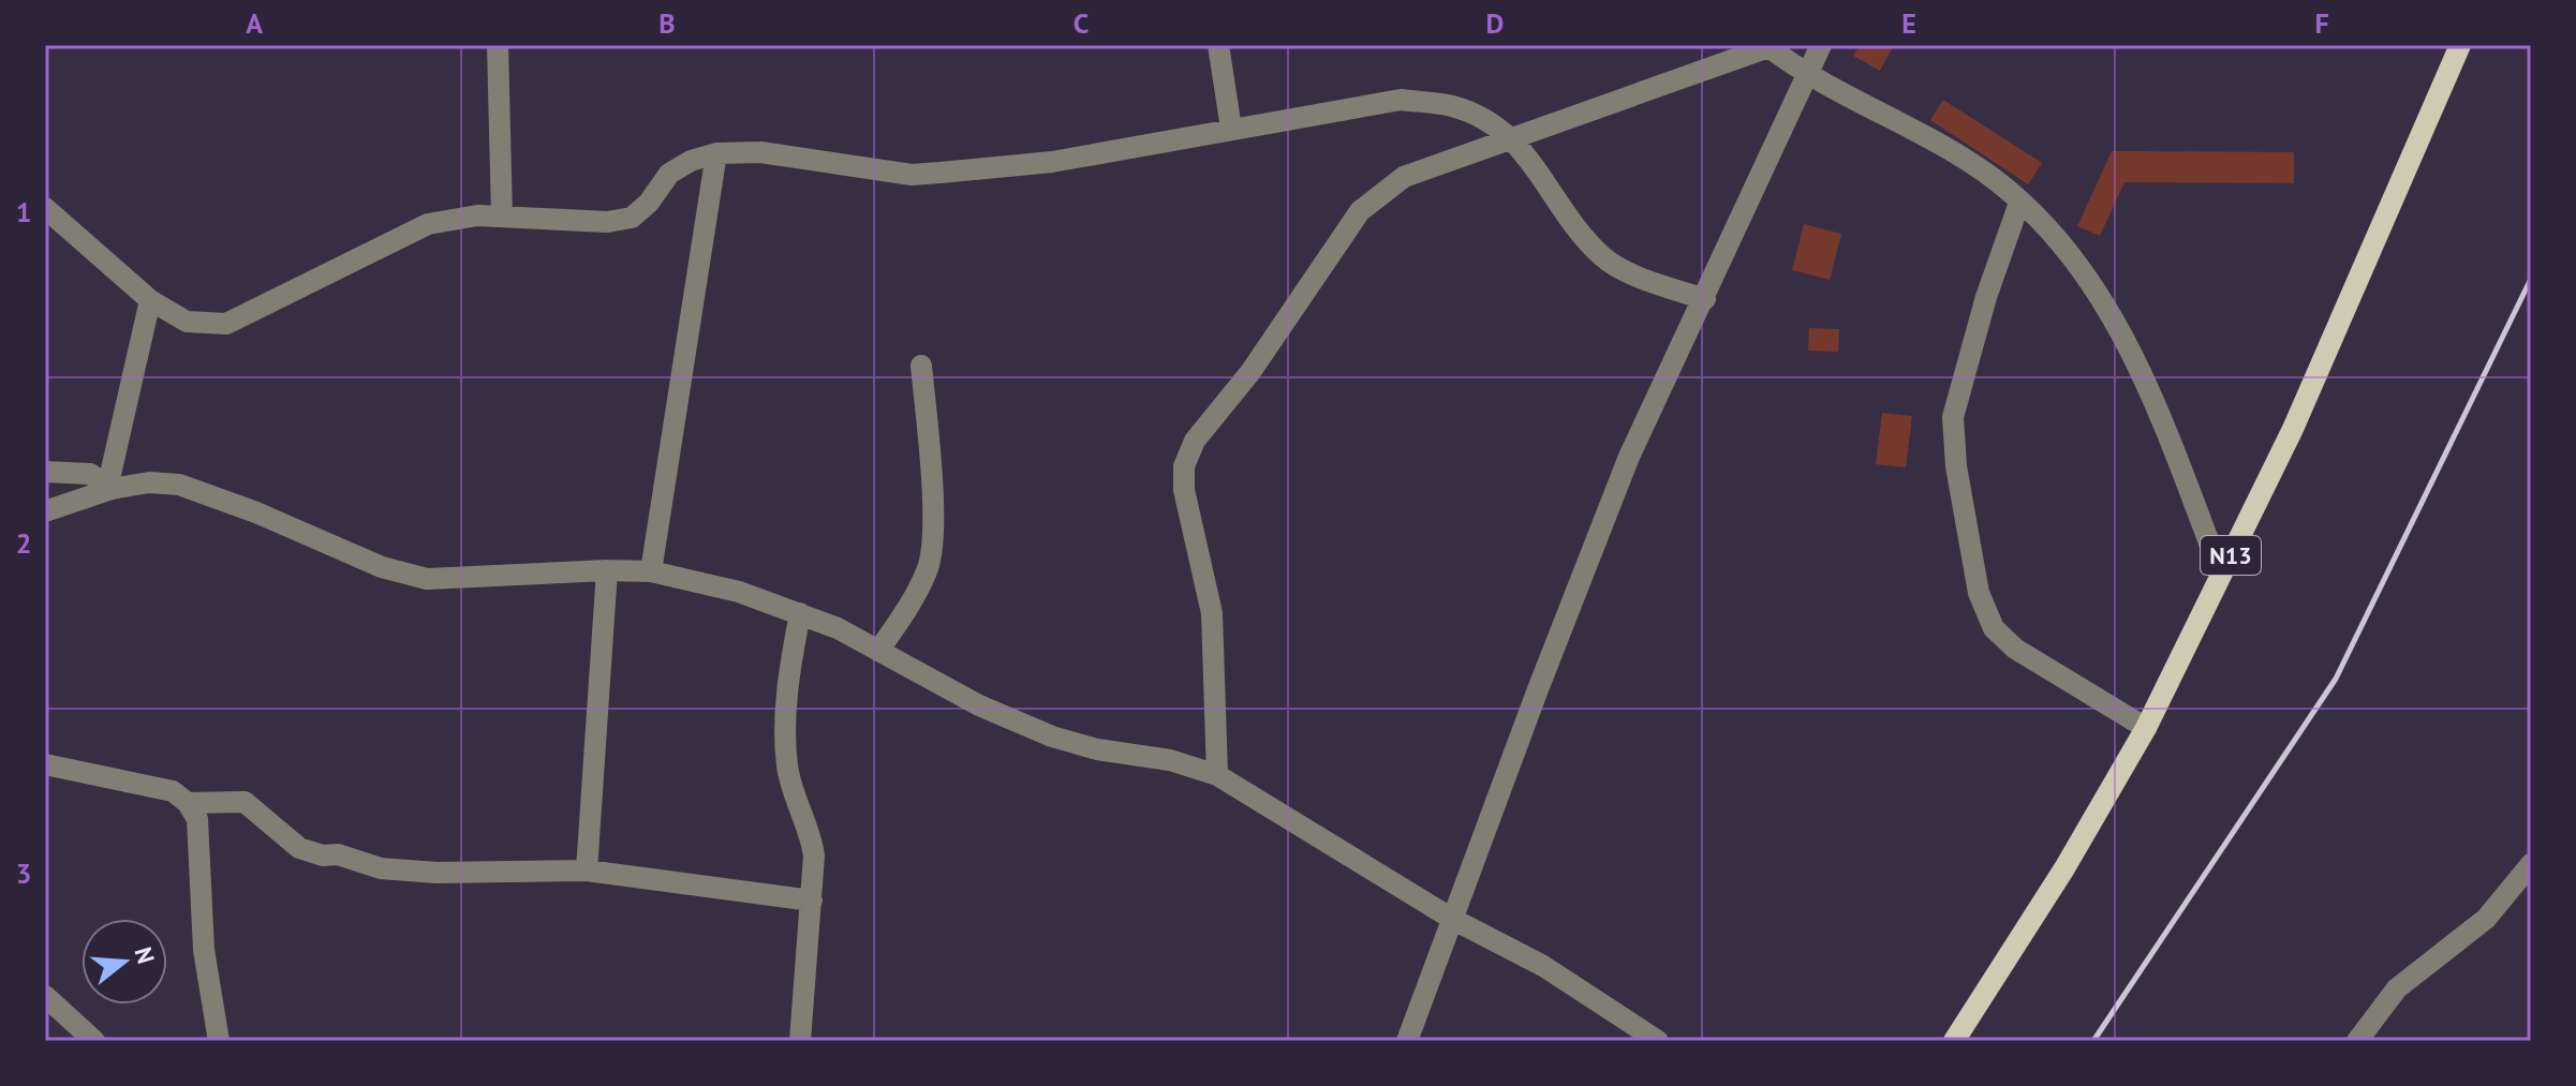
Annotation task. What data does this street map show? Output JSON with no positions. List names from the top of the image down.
{
  "streets": {
    "main road": ["N13"]
  },
  "north": "right",
  "grid": {
    "columns": [
      "A",
      "B",
      "C",
      "D",
      "E",
      "F"
    ],
    "rows": ["1", "2", "3"]
  }
}
